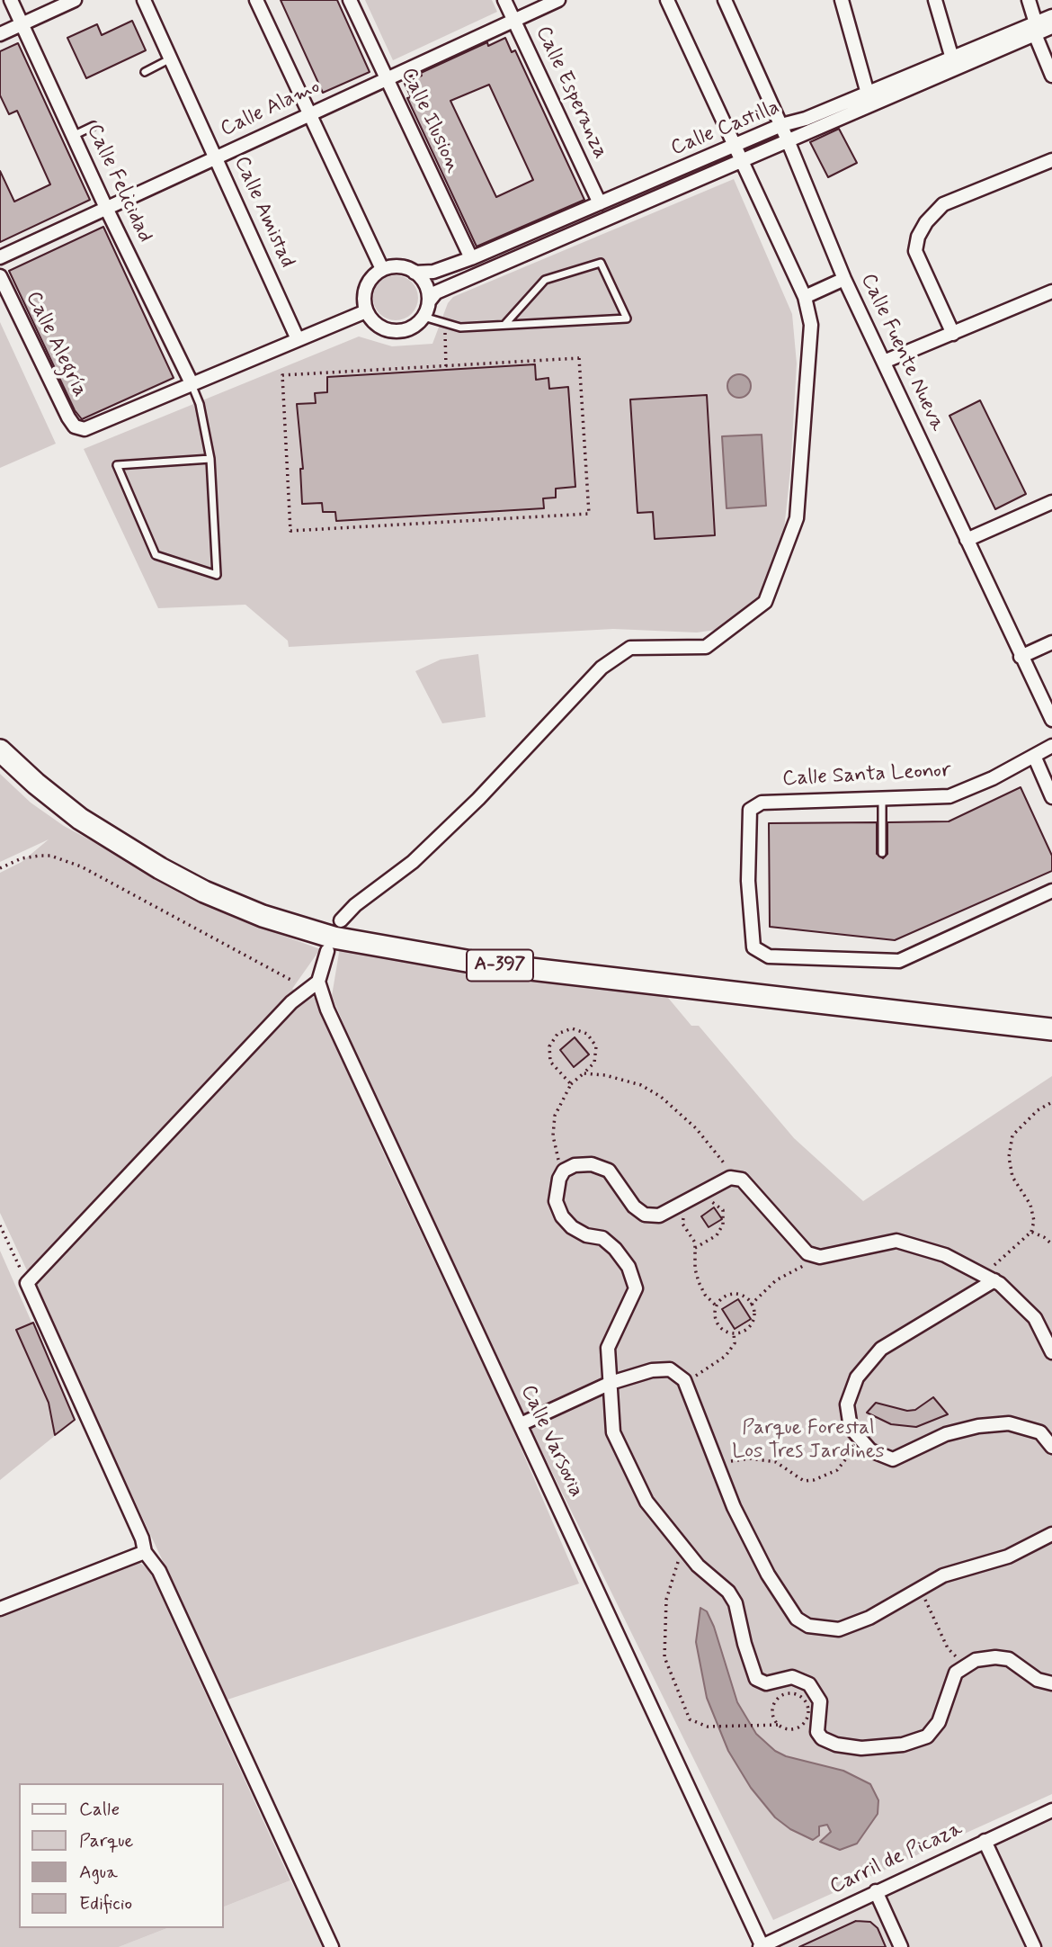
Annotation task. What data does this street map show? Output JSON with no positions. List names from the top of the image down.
{
  "streets": {
    "main road": ["A-397"],
    "street": [
      "Calle Esperanza",
      "Calle Alamo",
      "Calle Ilusion",
      "Calle Castilla",
      "Calle Felicidad",
      "Calle Amistad",
      "Calle Alegría",
      "Calle Fuente Nueva",
      "Calle Santa Leonor",
      "Calle Varsovia",
      "Carril de Picaza"
    ]
  },
  "crossings": [
    ["Calle Esperanza", "Calle Alamo"],
    ["Calle Esperanza", "Calle Castilla"],
    ["Calle Alamo", "Calle Ilusion"],
    ["Calle Alamo", "Calle Felicidad"],
    ["Calle Alamo", "Calle Amistad"],
    ["Calle Ilusion", "Calle Castilla"],
    ["Calle Castilla", "Calle Fuente Nueva"],
    ["Calle Felicidad", "Calle Alegría"],
    ["Calle Varsovia", "Carril de Picaza"]
  ],
  "parks": ["Parque Forestal Los Tres Jardines"],
  "legend": [
    "Calle",
    "Parque",
    "Agua",
    "Edificio"
  ]
}
